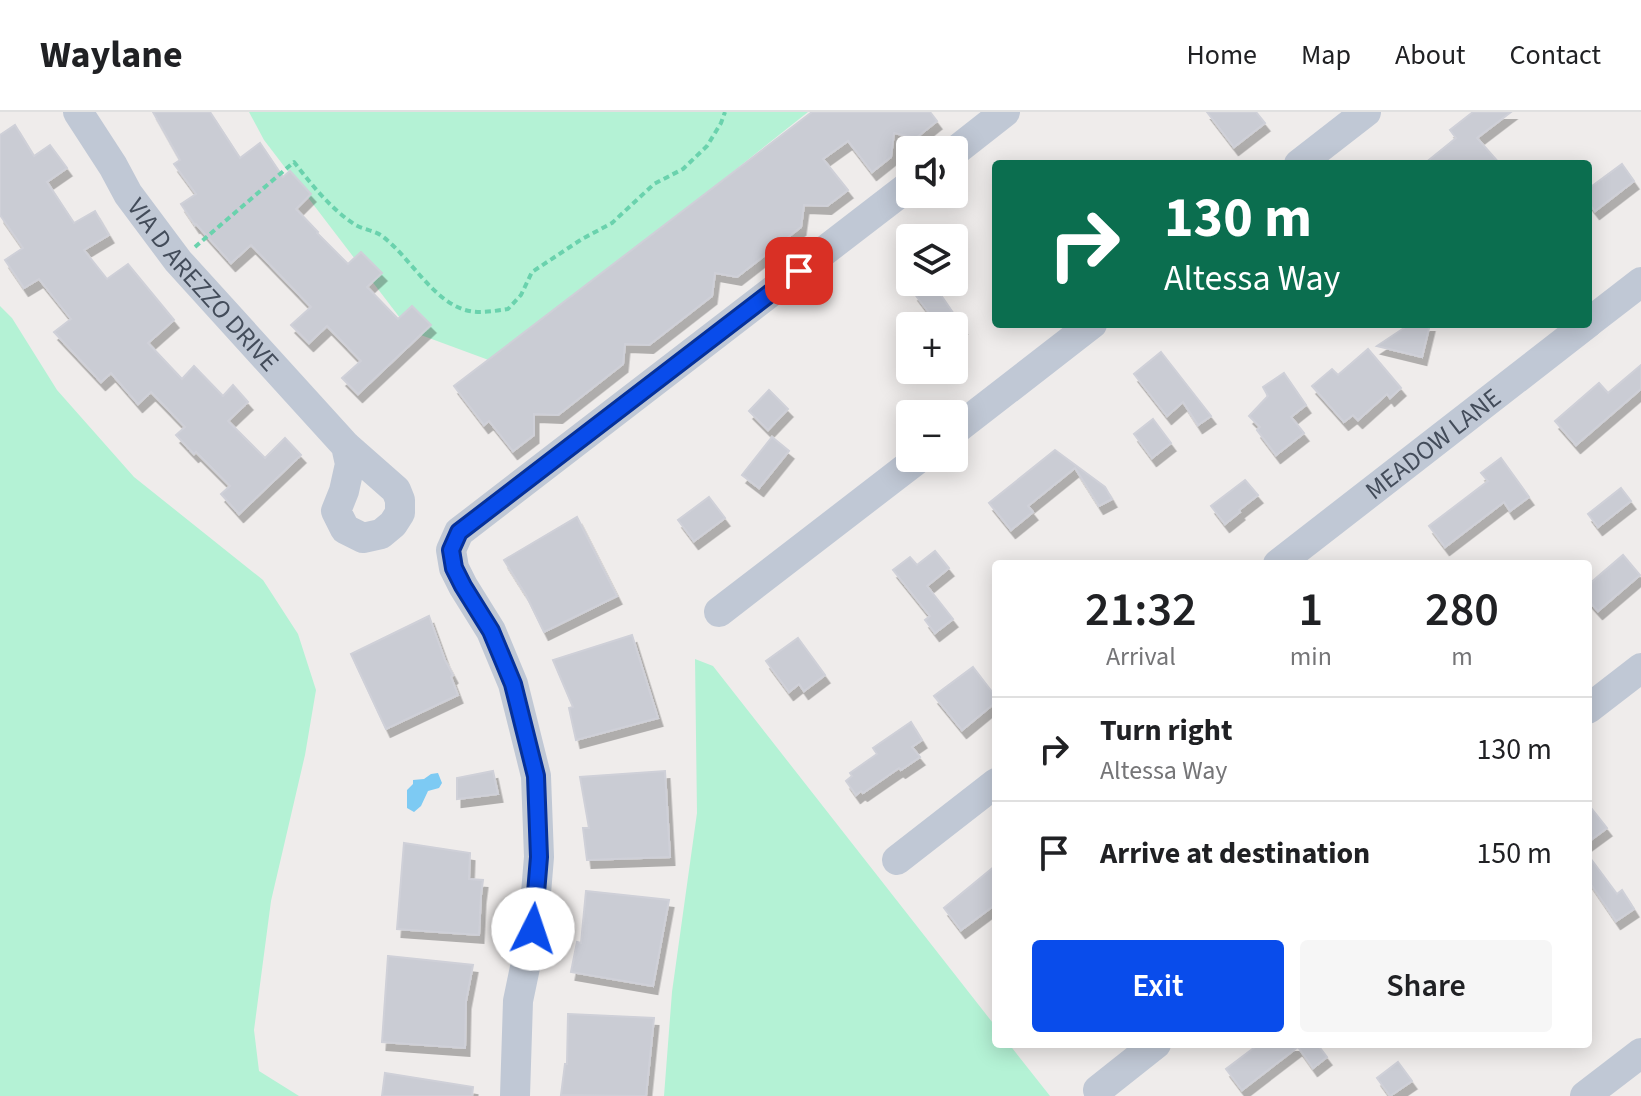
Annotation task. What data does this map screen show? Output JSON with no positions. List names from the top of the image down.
{
  "streets": {
    "street": ["VIA D AREZZO DRIVE", "MEADOW LANE"]
  },
  "page": {
    "header": "Waylane",
    "nav": [
      "Home",
      "Map",
      "About",
      "Contact"
    ],
    "map_buttons": ["+", "−"],
    "turn": ["130 m", "Altessa Way"],
    "eta": [
      "21:32",
      "Arrival",
      "1",
      "min",
      "280",
      "m"
    ],
    "list": [
      {
        "name": "Turn right",
        "note": "Altessa Way",
        "value": "130 m"
      },
      {
        "name": "Arrive at destination",
        "value": "150 m"
      }
    ],
    "buttons": ["Exit", "Share"]
  }
}
